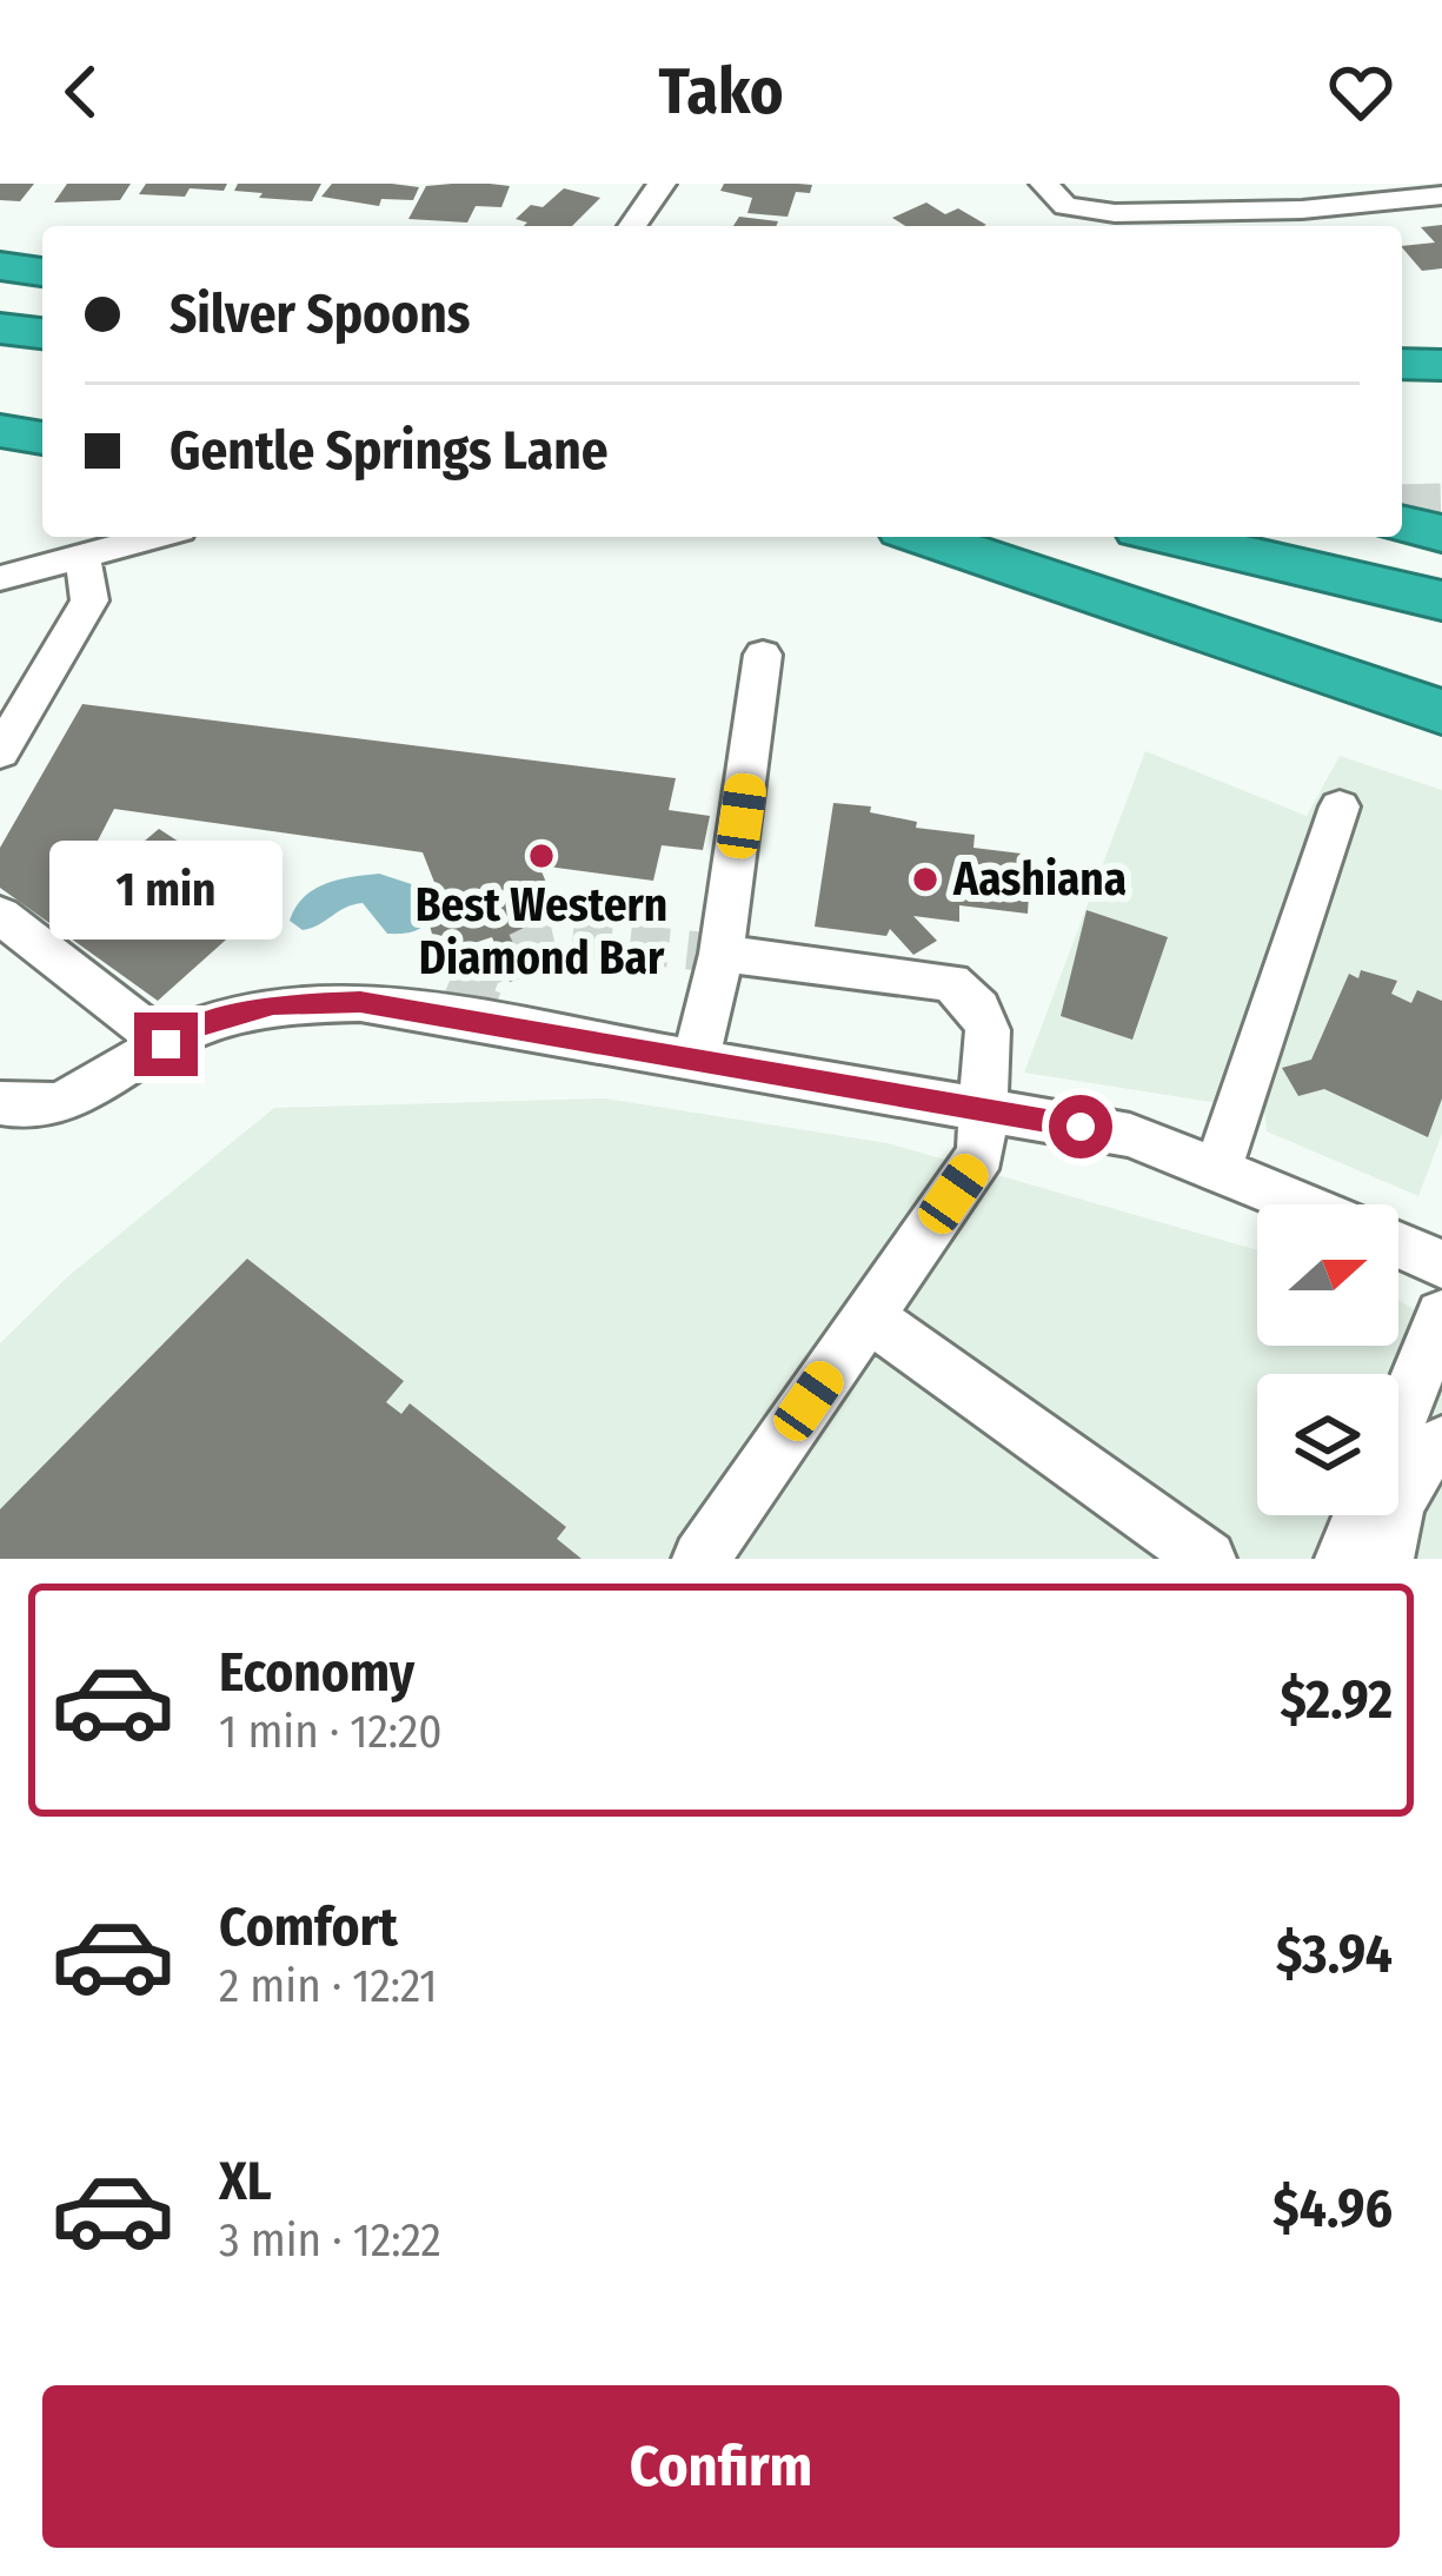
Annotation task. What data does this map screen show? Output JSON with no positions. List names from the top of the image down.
{
  "places": ["Best Western Diamond Bar", "Aashiana"],
  "north": "right",
  "page": {
    "header": "Tako",
    "banner": ["Silver Spoons", "Gentle Springs Lane"],
    "bubble": "1 min",
    "list": [
      {
        "name": "Economy",
        "note": "1 min · 12:20",
        "value": "$2.92"
      },
      {
        "name": "Comfort",
        "note": "2 min · 12:21",
        "value": "$3.94"
      },
      {
        "name": "XL",
        "note": "3 min · 12:22",
        "value": "$4.96"
      }
    ],
    "buttons": "Confirm"
  }
}
